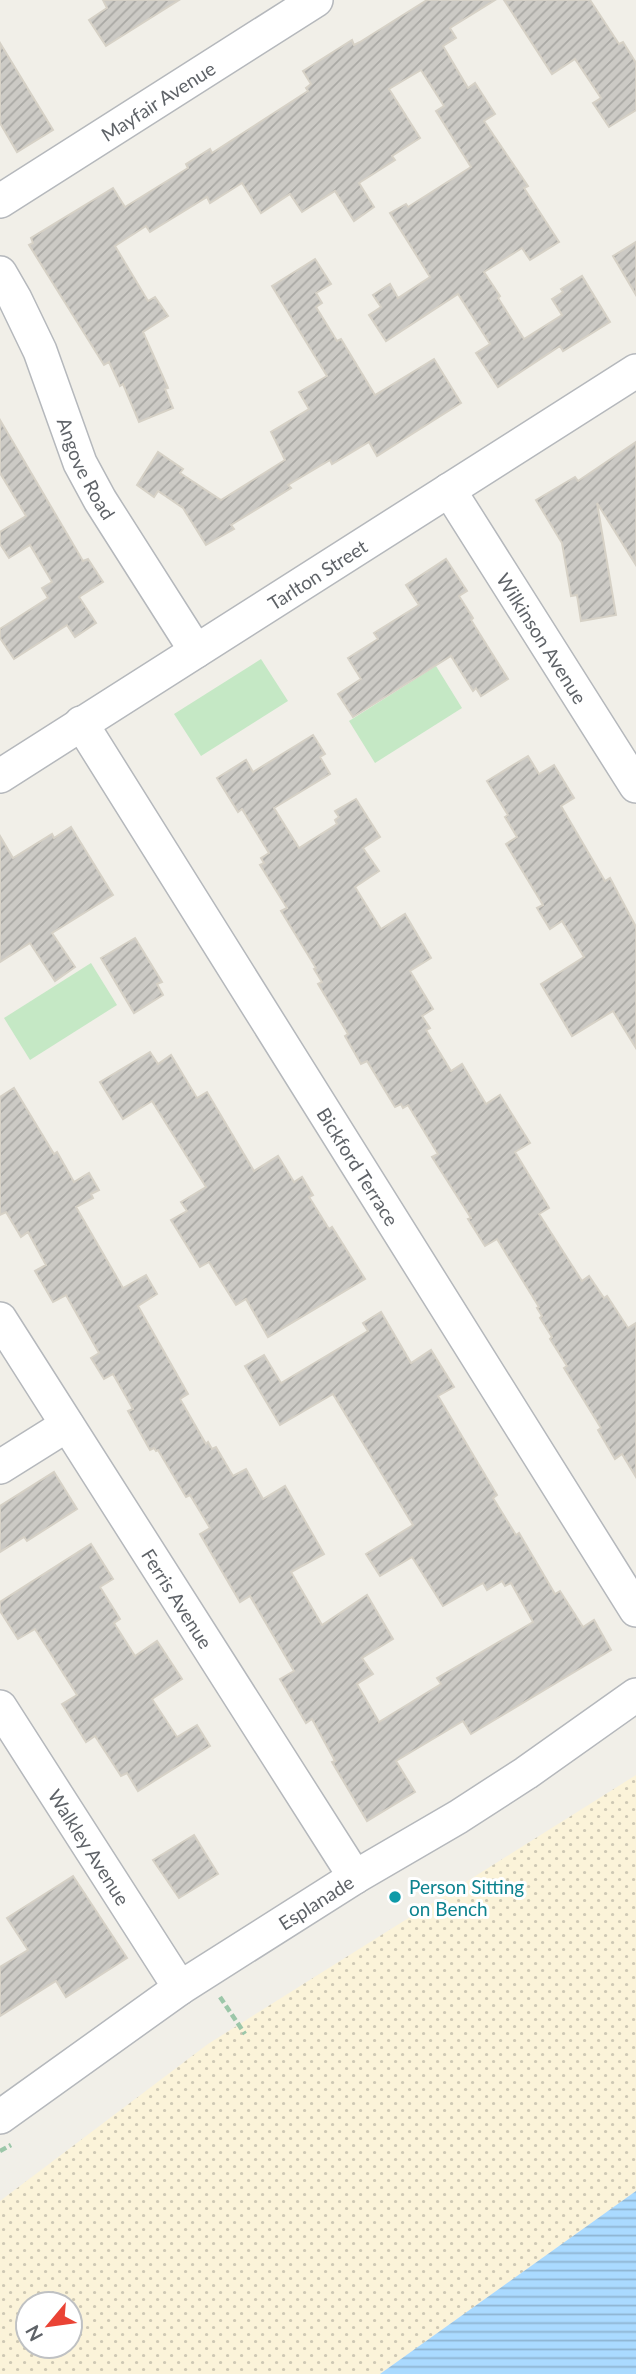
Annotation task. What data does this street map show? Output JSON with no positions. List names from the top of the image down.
{
  "streets": {
    "street": [
      "Mayfair Avenue",
      "Angove Road",
      "Tarlton Street",
      "Wilkinson Avenue",
      "Bickford Terrace",
      "Ferris Avenue",
      "Walkley Avenue",
      "Esplanade"
    ]
  },
  "crossings": [
    ["Angove Road", "Tarlton Street"],
    ["Tarlton Street", "Wilkinson Avenue"],
    ["Tarlton Street", "Bickford Terrace"],
    ["Ferris Avenue", "Esplanade"],
    ["Walkley Avenue", "Esplanade"]
  ],
  "places": ["Person Sitting on Bench"],
  "north": "bottom left"
}
